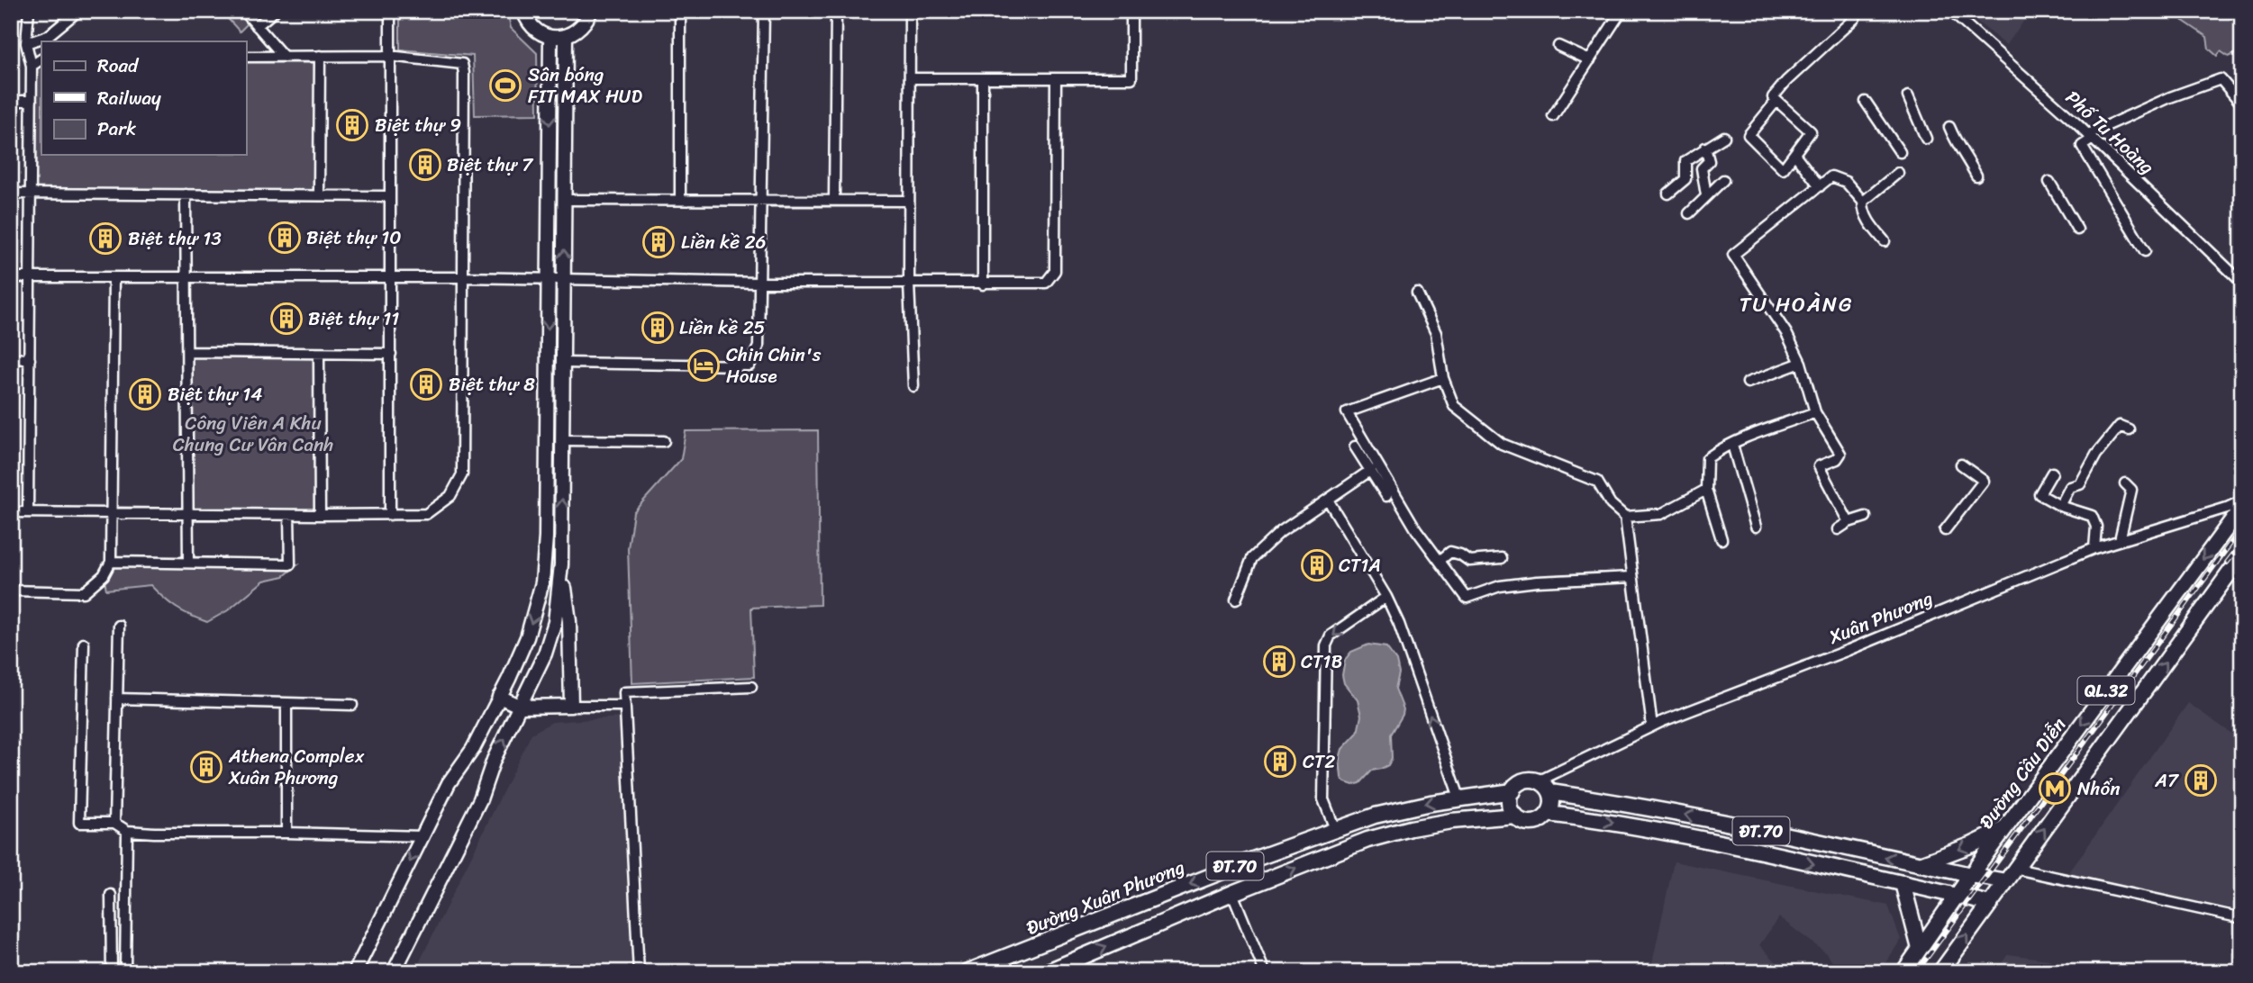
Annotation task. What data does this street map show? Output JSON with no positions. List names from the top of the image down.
{
  "streets": {
    "main road": [
      "QL.32",
      "Đường Cầu Diễn",
      "ĐT.70",
      "Đường Xuân Phương"
    ],
    "street": ["Phố Tu Hoàng", "Xuân Phương"]
  },
  "crossings": [
    ["Xuân Phương", "ĐT.70"],
    ["Xuân Phương", "Đường Xuân Phương"],
    ["QL.32", "ĐT.70"],
    ["Đường Cầu Diễn", "ĐT.70"],
    ["ĐT.70", "Đường Xuân Phương"]
  ],
  "districts": ["TU HOÀNG"],
  "parks": ["Công Viên A Khu Chung Cư Vân Canh"],
  "places": {
    "sports": ["Sân bóng FIT MAX HUD"],
    "building": [
      "Biệt thự 9",
      "Biệt thự 7",
      "Biệt thự 10",
      "Biệt thự 13",
      "Liền kề 26",
      "Biệt thự 11",
      "Liền kề 25",
      "Biệt thự 8",
      "Biệt thự 14",
      "CT1A",
      "CT1B",
      "CT2",
      "Athena Complex Xuân Phương",
      "A7"
    ],
    "hotel": ["Chin Chin's House"],
    "metro station": ["Nhổn"]
  },
  "legend": ["Road", "Railway", "Park"]
}
